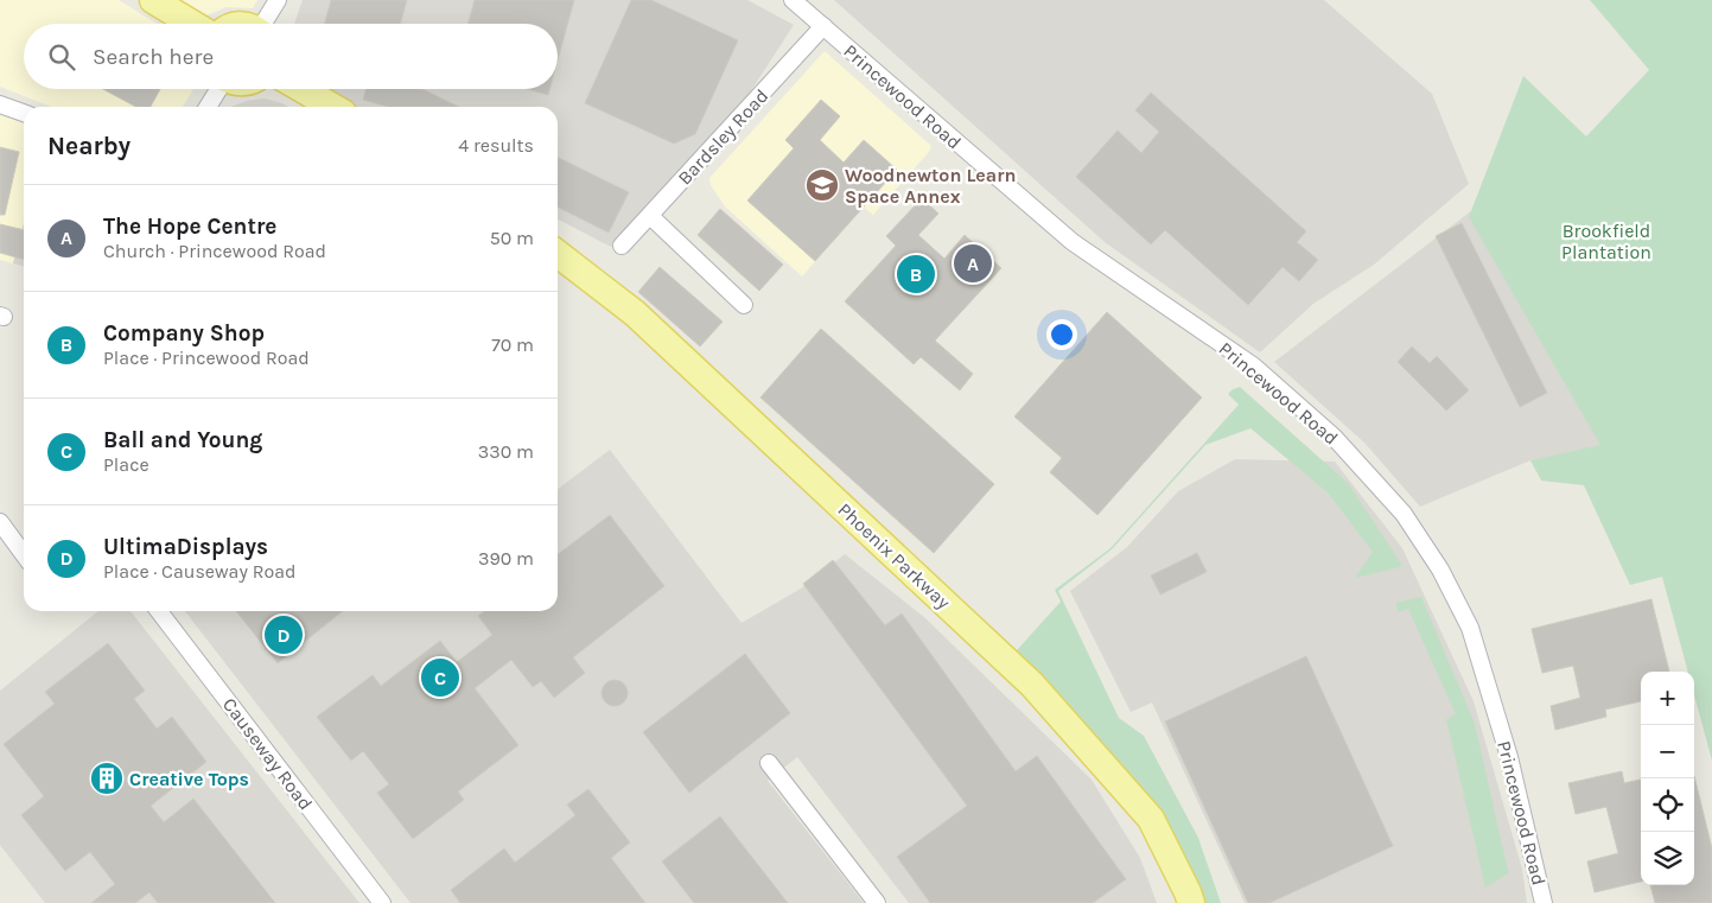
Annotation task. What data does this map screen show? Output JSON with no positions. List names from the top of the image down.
{
  "streets": {
    "main road": ["Phoenix Parkway"],
    "street": ["Princewood Road", "Bardsley Road", "Causeway Road"]
  },
  "crossings": [
    ["Princewood Road", "Bardsley Road"]
  ],
  "parks": ["Brookfield Plantation"],
  "places": {
    "school or university": ["Woodnewton Learn Space Annex"],
    "building": ["Creative Tops"]
  },
  "page": {
    "search": "Search here",
    "heading": ["Nearby", "4 results"],
    "list": [
      {
        "mark": "A",
        "name": "The Hope Centre",
        "note": "Church · Princewood Road",
        "value": "50 m"
      },
      {
        "mark": "B",
        "name": "Company Shop",
        "note": "Place · Princewood Road",
        "value": "70 m"
      },
      {
        "mark": "C",
        "name": "Ball and Young",
        "note": "Place",
        "value": "330 m"
      },
      {
        "mark": "D",
        "name": "UltimaDisplays",
        "note": "Place · Causeway Road",
        "value": "390 m"
      }
    ],
    "pins": [
      "A",
      "B",
      "D",
      "C"
    ],
    "map_buttons": ["+", "−"]
  }
}
